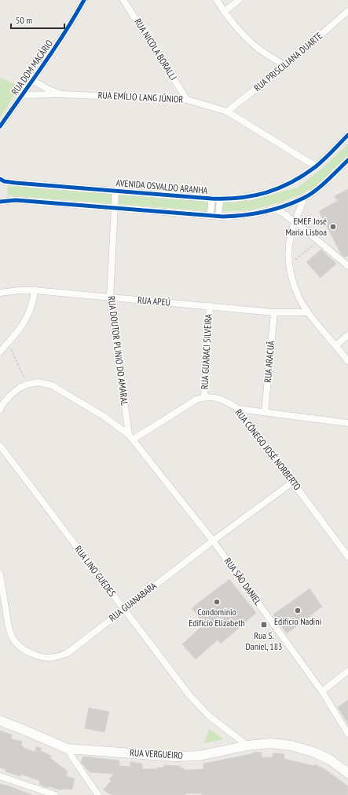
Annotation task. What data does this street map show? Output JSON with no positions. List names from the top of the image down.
{
  "streets": {
    "main road": ["RUA VERGUEIRO"],
    "street": [
      "RUA NICOLA BORALLI",
      "RUA PRISCILIANA DUARTE",
      "RUA DOM MACÁRIO",
      "RUA EMÍLIO LANG JÚNIOR",
      "AVENIDA OSVALDO ARANHA",
      "RUA APEÚ",
      "RUA DOUTOR PLINIO DO AMARAL",
      "RUA GUARACI SILVEIRA",
      "RUA ARACUÃ",
      "RUA CÔNEGO JOSÉ NORBERTO",
      "RUA LINO GUEDES",
      "RUA SÃO DANIEL",
      "RUA GUANABARA"
    ]
  },
  "crossings": [
    ["RUA NICOLA BORALLI", "RUA EMÍLIO LANG JÚNIOR"],
    ["RUA PRISCILIANA DUARTE", "RUA EMÍLIO LANG JÚNIOR"],
    ["RUA DOM MACÁRIO", "RUA EMÍLIO LANG JÚNIOR"],
    ["RUA EMÍLIO LANG JÚNIOR", "AVENIDA OSVALDO ARANHA"],
    ["AVENIDA OSVALDO ARANHA", "RUA DOUTOR PLINIO DO AMARAL"],
    ["RUA APEÚ", "RUA DOUTOR PLINIO DO AMARAL"],
    ["RUA APEÚ", "RUA GUARACI SILVEIRA"],
    ["RUA APEÚ", "RUA ARACUÃ"],
    ["RUA DOUTOR PLINIO DO AMARAL", "RUA SÃO DANIEL"],
    ["RUA GUARACI SILVEIRA", "RUA CÔNEGO JOSÉ NORBERTO"],
    ["RUA CÔNEGO JOSÉ NORBERTO", "RUA GUANABARA"],
    ["RUA LINO GUEDES", "RUA GUANABARA"],
    ["RUA LINO GUEDES", "RUA VERGUEIRO"],
    ["RUA SÃO DANIEL", "RUA GUANABARA"]
  ],
  "places": {
    "other": ["EMEF José Maria Lisboa", "Condomínio Edifício Elizabeth", "Edifício Nadini"],
    "transit": ["Rua S. Daniel, 183"]
  },
  "scale_bar": "50 m"
}
